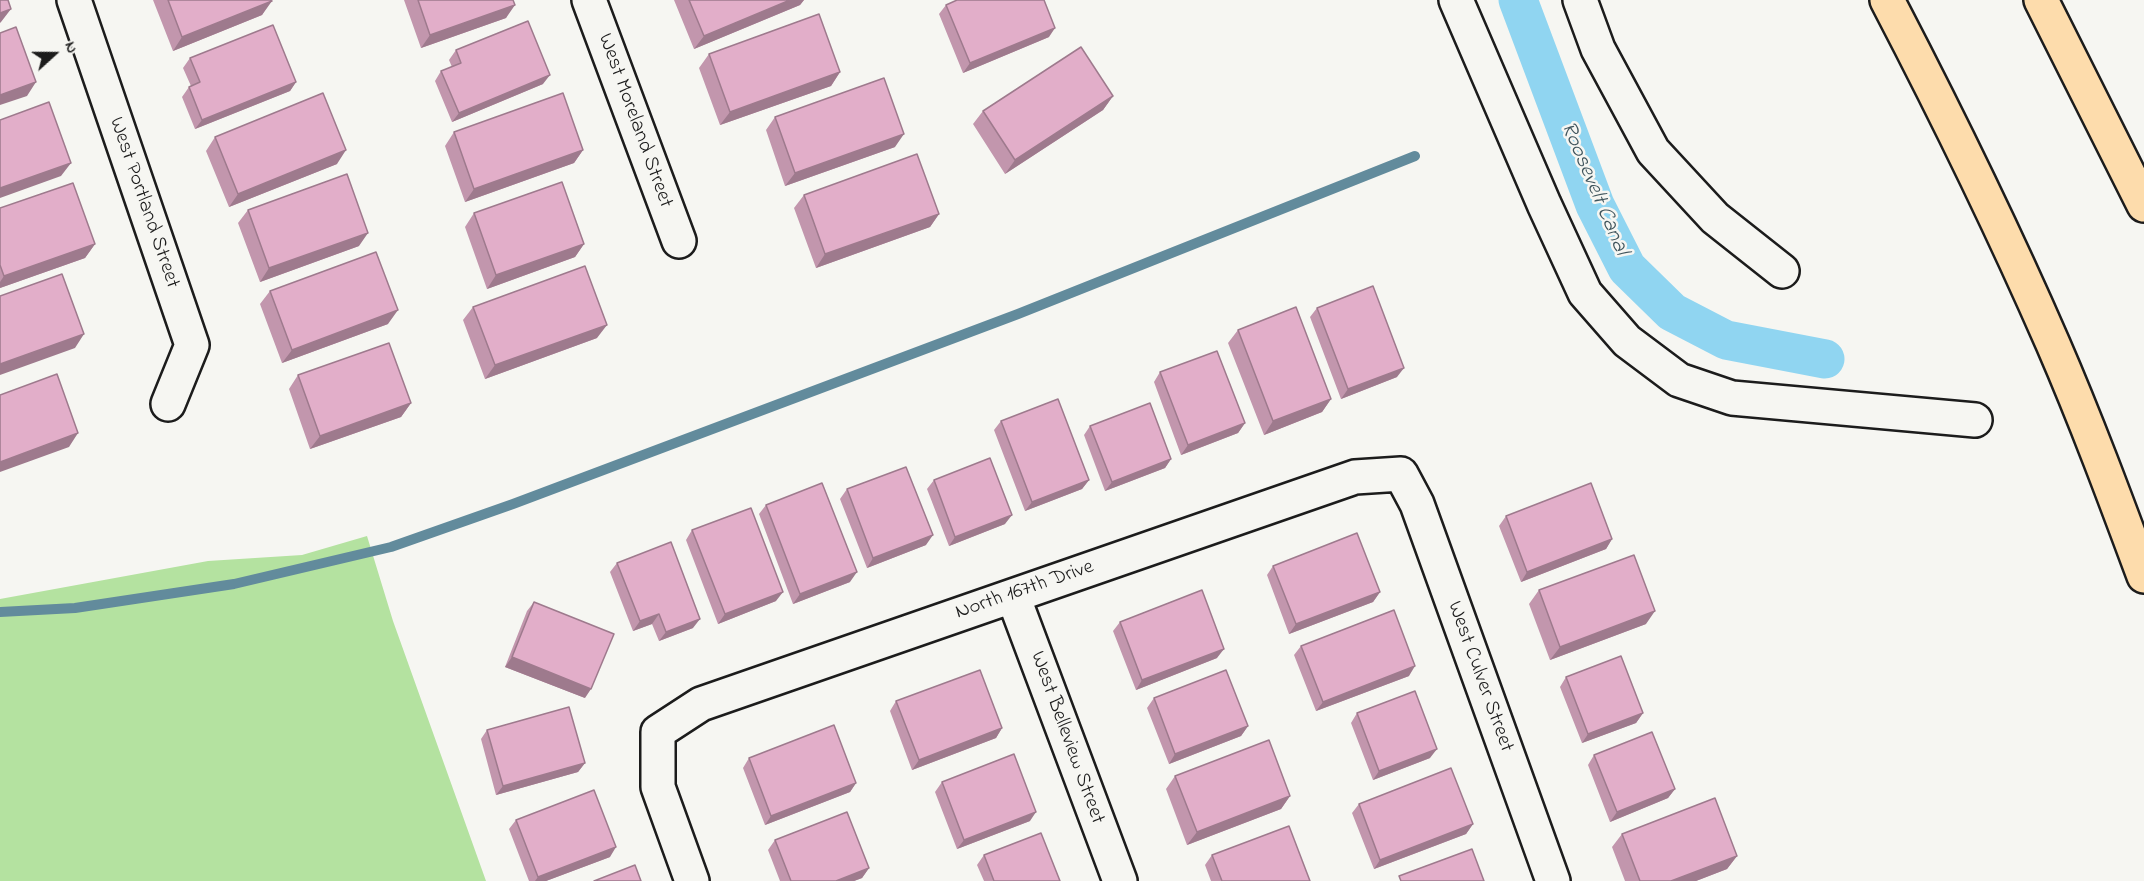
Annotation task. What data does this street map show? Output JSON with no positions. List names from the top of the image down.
{
  "streets": {
    "street": [
      "West Moreland Street",
      "West Portland Street",
      "North 167th Drive",
      "West Culver Street",
      "West Belleview Street"
    ]
  },
  "crossings": [
    ["North 167th Drive", "West Culver Street"],
    ["North 167th Drive", "West Belleview Street"]
  ],
  "water": ["Roosevelt Canal"],
  "north": "right"
}
